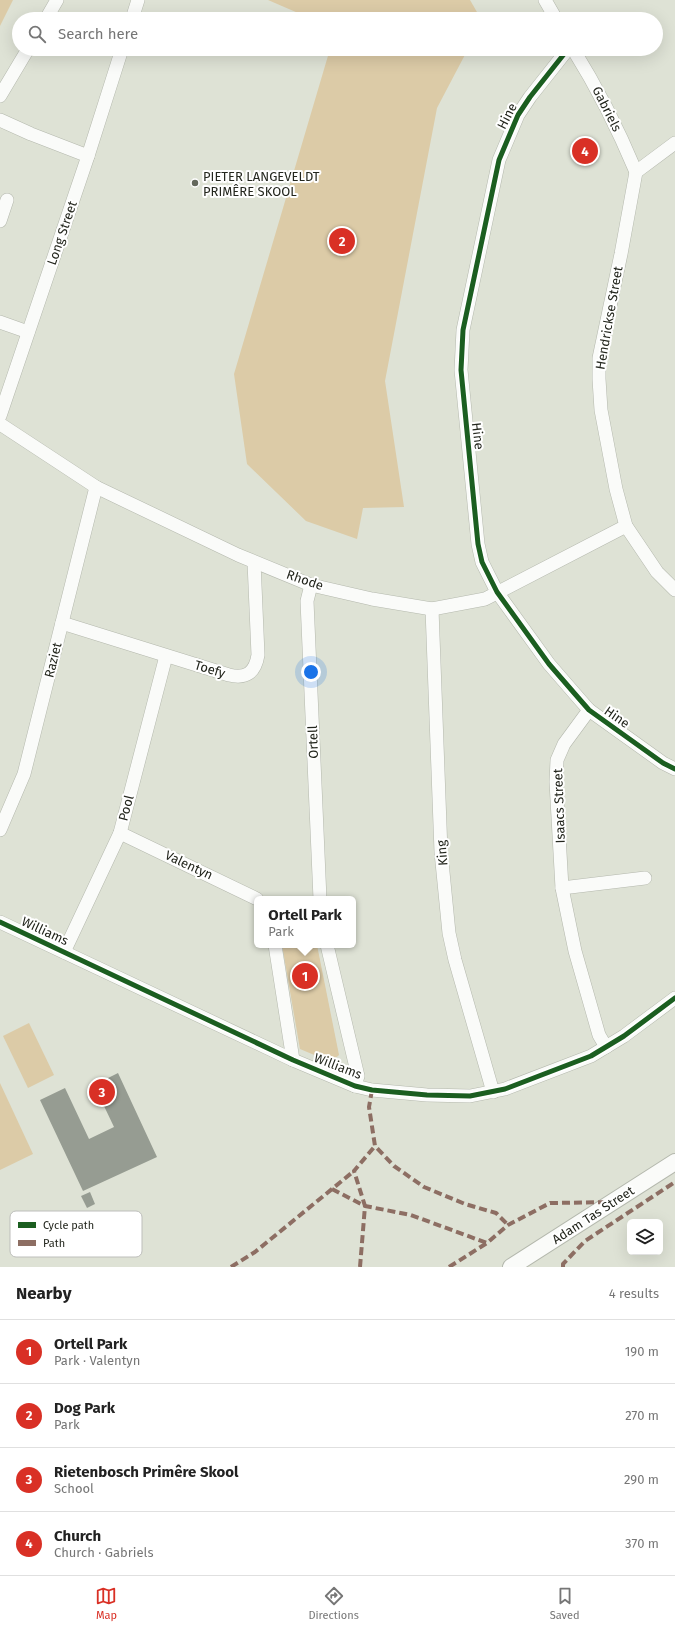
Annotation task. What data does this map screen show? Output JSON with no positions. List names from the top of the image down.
{
  "streets": {
    "main road": ["Adam Tas Street"],
    "street": [
      "Gabriels",
      "Hine",
      "Long Street",
      "Hendrickse Street",
      "Rhode",
      "Raziet",
      "Toefy",
      "Ortell",
      "Isaacs Street",
      "Pool",
      "King",
      "Valentyn",
      "Williams"
    ]
  },
  "crossings": [
    ["Gabriels", "Hendrickse Street"],
    ["Hine", "Rhode"],
    ["Hine", "Isaacs Street"],
    ["Hendrickse Street", "Rhode"],
    ["Rhode", "Raziet"],
    ["Rhode", "Toefy"],
    ["Rhode", "Ortell"],
    ["Rhode", "King"],
    ["Raziet", "Toefy"],
    ["Toefy", "Pool"],
    ["Isaacs Street", "Williams"],
    ["Pool", "Valentyn"],
    ["Pool", "Williams"],
    ["King", "Williams"]
  ],
  "places": ["PIETER LANGEVELDT PRIMÊRE SKOOL"],
  "legend": ["Cycle path", "Path"],
  "page": {
    "search": "Search here",
    "pins": [
      "4",
      "2",
      "1",
      "3"
    ],
    "popup": ["Ortell Park", "Park"],
    "heading": ["Nearby", "4 results"],
    "list": [
      {
        "mark": "1",
        "name": "Ortell Park",
        "note": "Park · Valentyn",
        "value": "190 m"
      },
      {
        "mark": "2",
        "name": "Dog Park",
        "note": "Park",
        "value": "270 m"
      },
      {
        "mark": "3",
        "name": "Rietenbosch Primêre Skool",
        "note": "School",
        "value": "290 m"
      },
      {
        "mark": "4",
        "name": "Church",
        "note": "Church · Gabriels",
        "value": "370 m"
      }
    ],
    "nav": ["Map", "Directions", "Saved"]
  }
}
